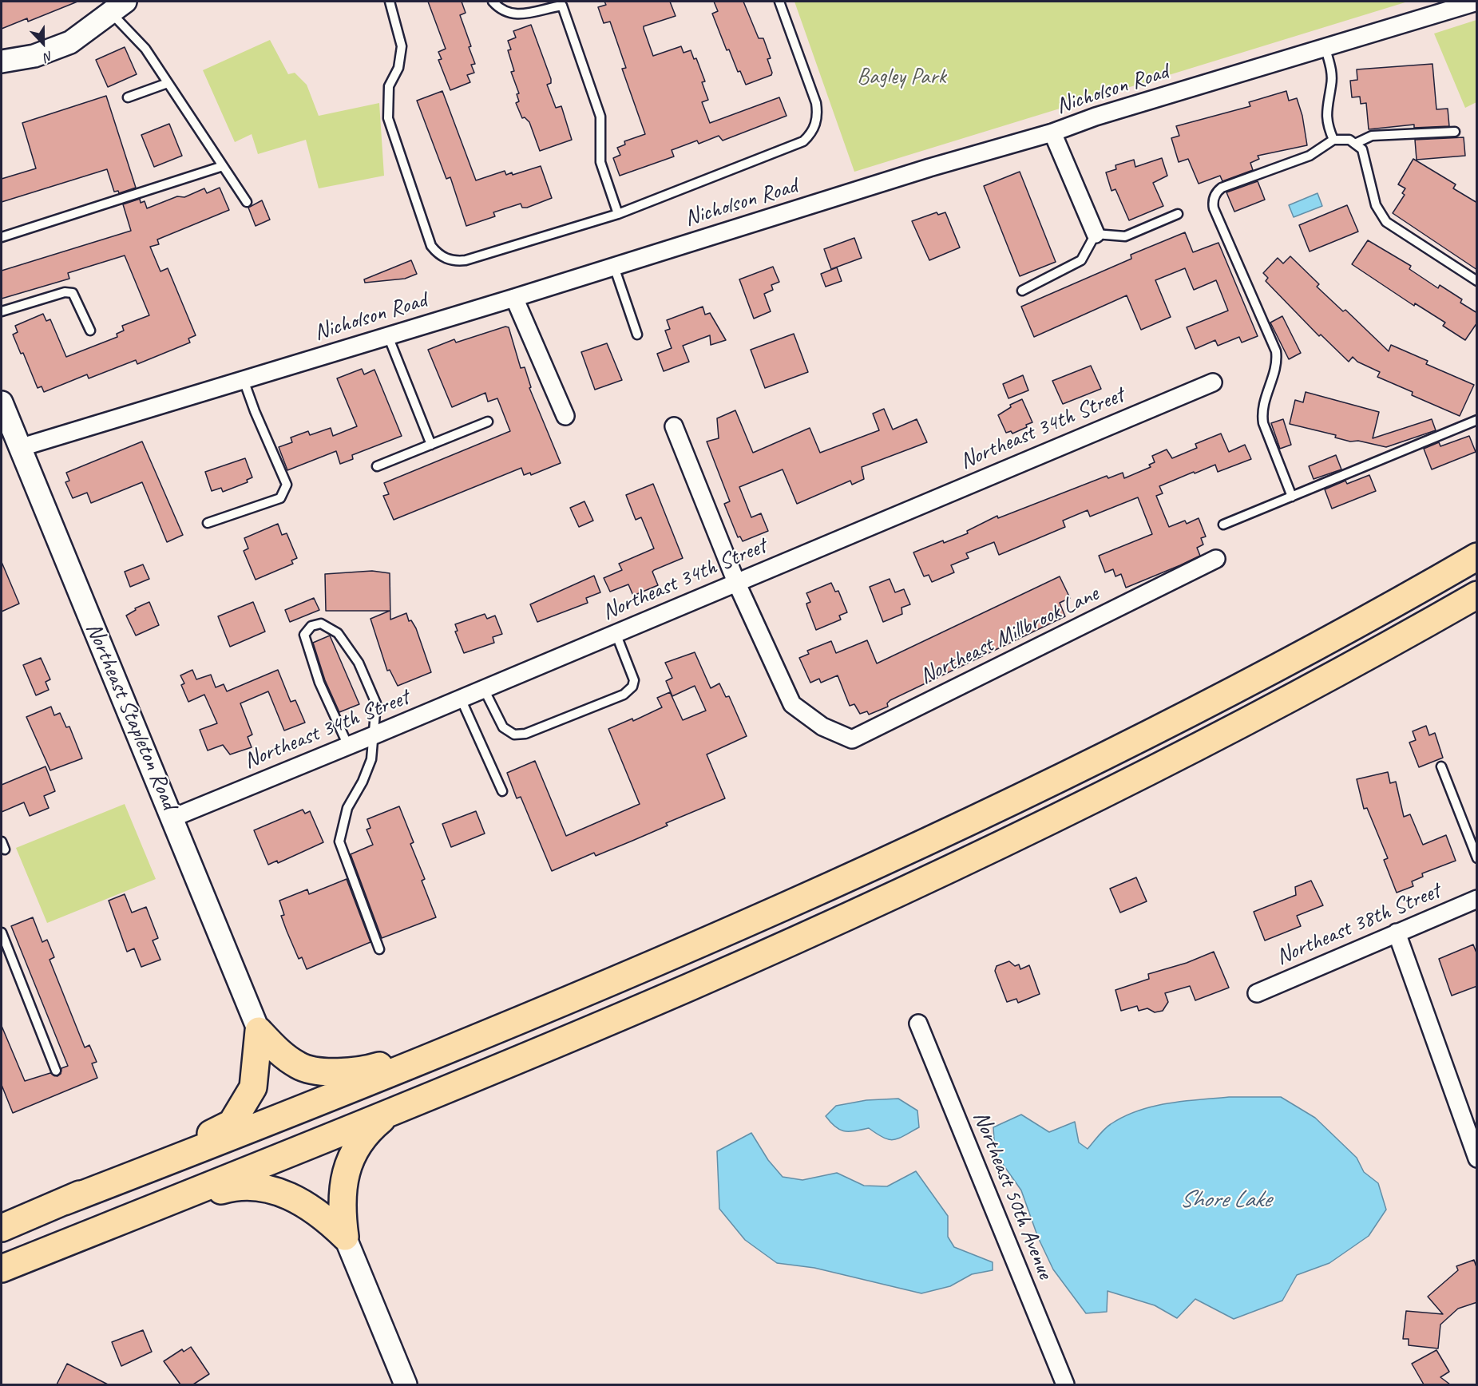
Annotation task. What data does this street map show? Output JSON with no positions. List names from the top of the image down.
{
  "streets": {
    "street": [
      "Nicholson Road",
      "Northeast 34th Street",
      "Northeast Millbrook Lane",
      "Northeast Stapleton Road",
      "Northeast 38th Street",
      "Northeast 50th Avenue"
    ]
  },
  "crossings": [
    ["Nicholson Road", "Northeast Stapleton Road"],
    ["Northeast 34th Street", "Northeast Millbrook Lane"],
    ["Northeast 34th Street", "Northeast Stapleton Road"]
  ],
  "water": ["Shore Lake"],
  "parks": ["Bagley Park"],
  "north": "bottom"
}
